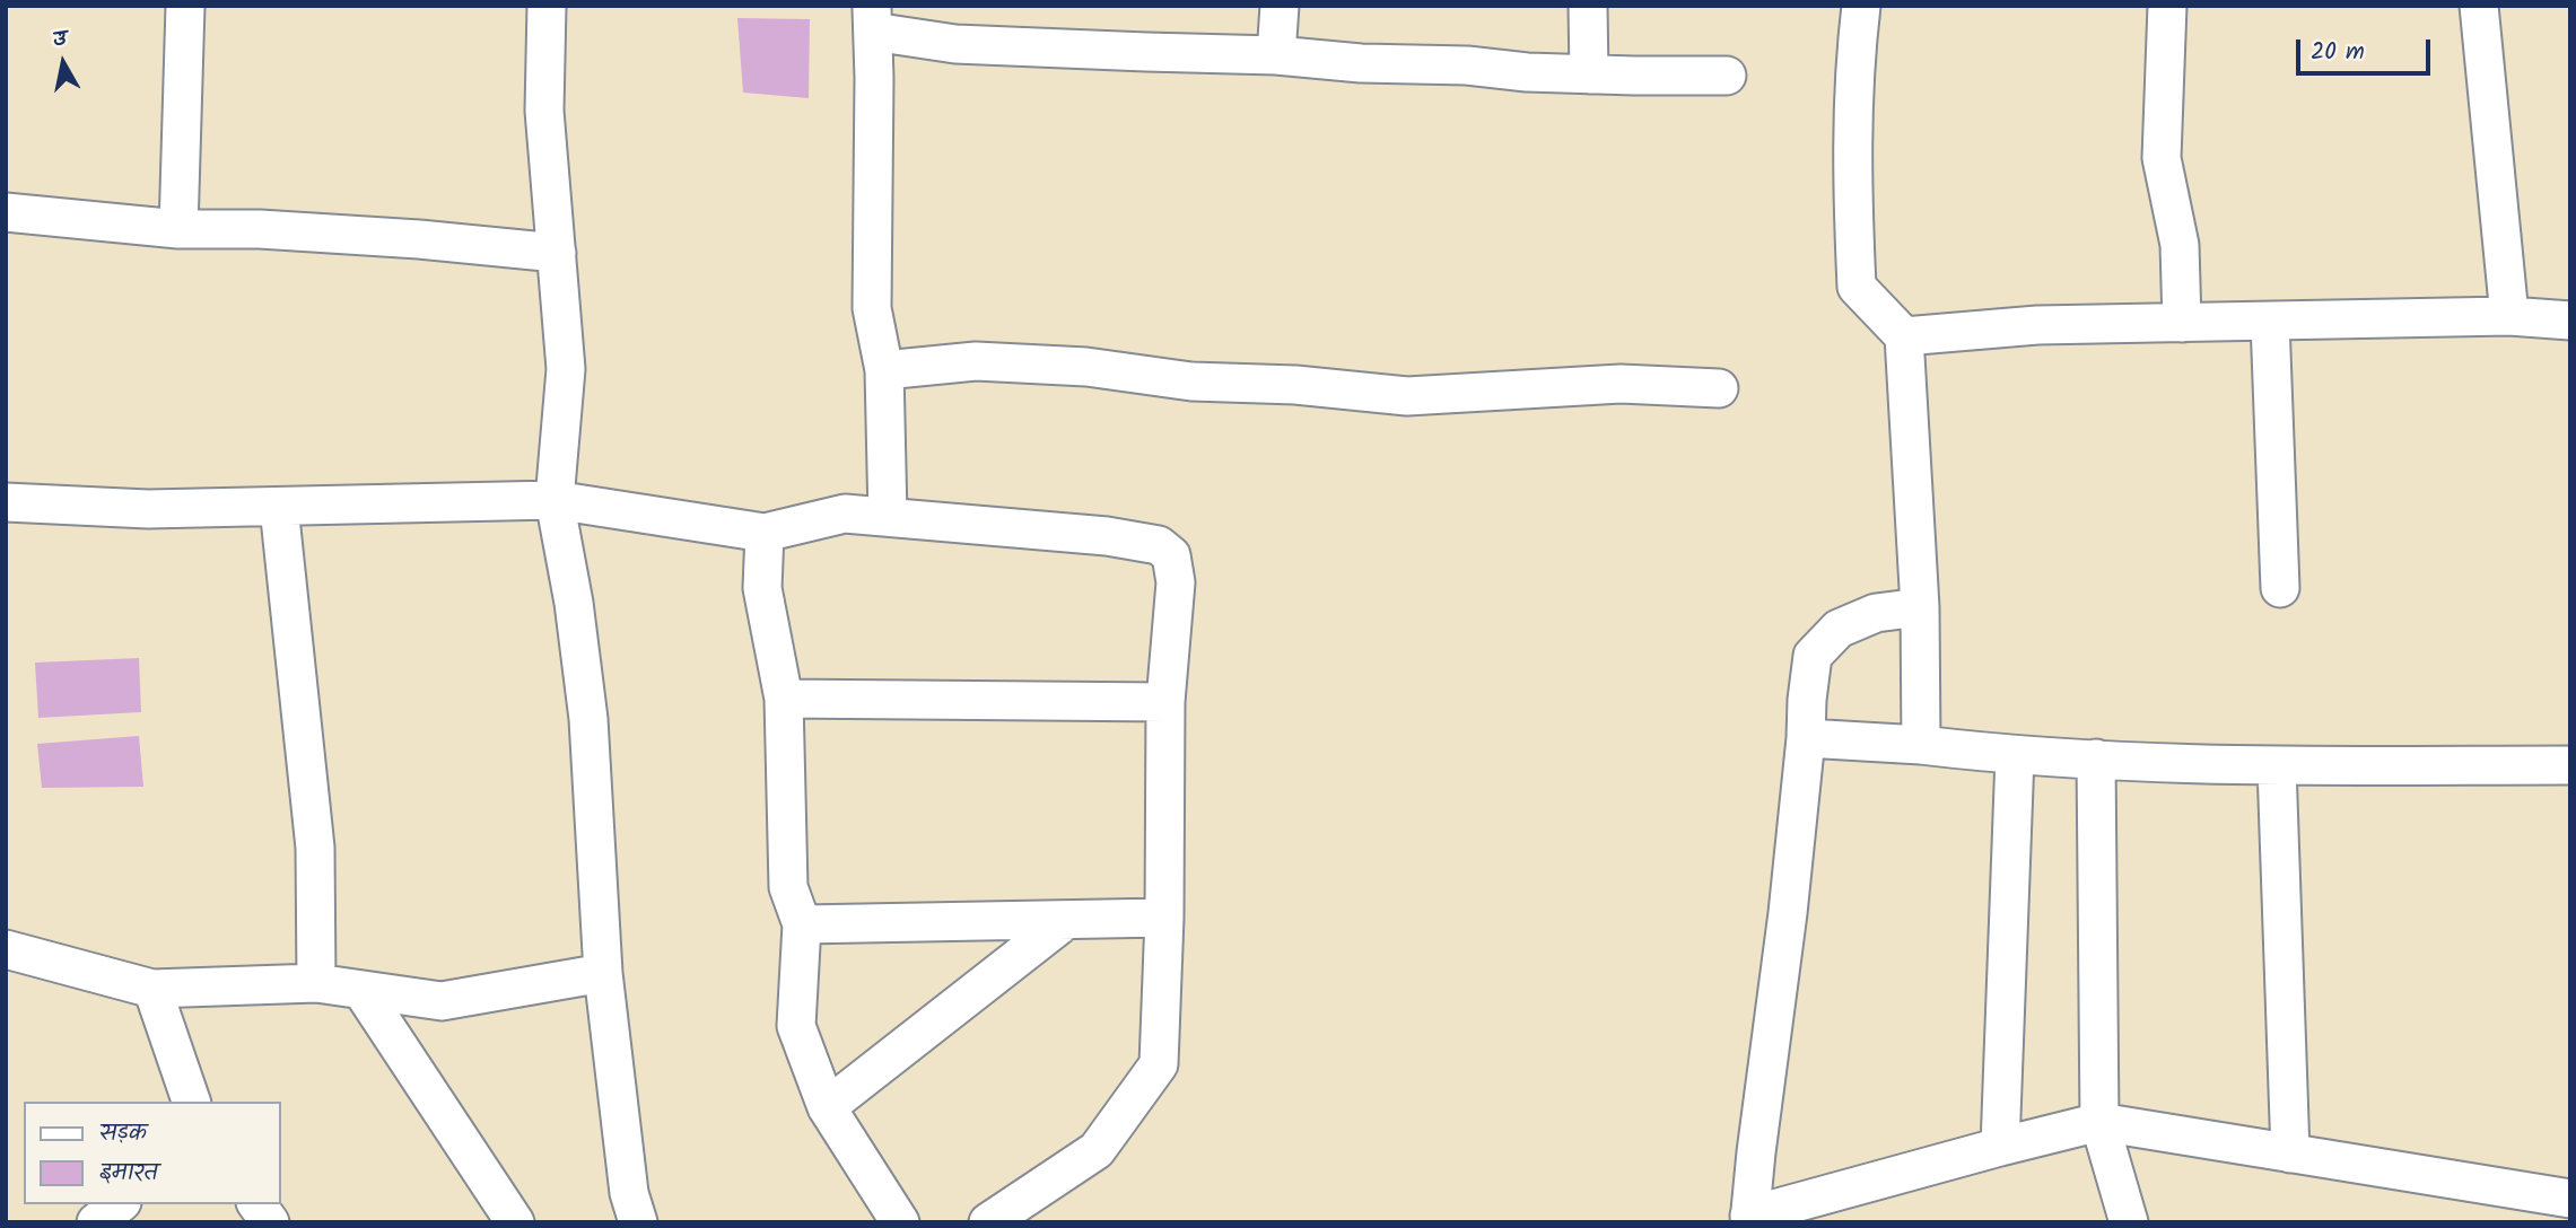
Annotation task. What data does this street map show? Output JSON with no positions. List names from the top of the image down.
{
  "legend": ["सड़क", "इमारत"],
  "scale_bar": "20 m",
  "north": "top"
}
